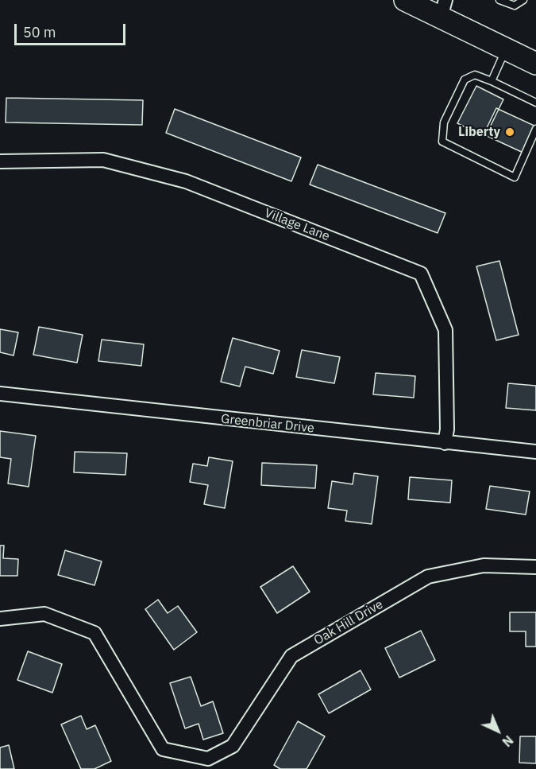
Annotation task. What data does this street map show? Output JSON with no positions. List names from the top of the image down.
{
  "streets": {
    "street": ["Village Lane", "Greenbriar Drive", "Oak Hill Drive"]
  },
  "crossings": [
    ["Village Lane", "Greenbriar Drive"]
  ],
  "places": ["Liberty"],
  "scale_bar": "50 m",
  "north": "bottom right"
}
